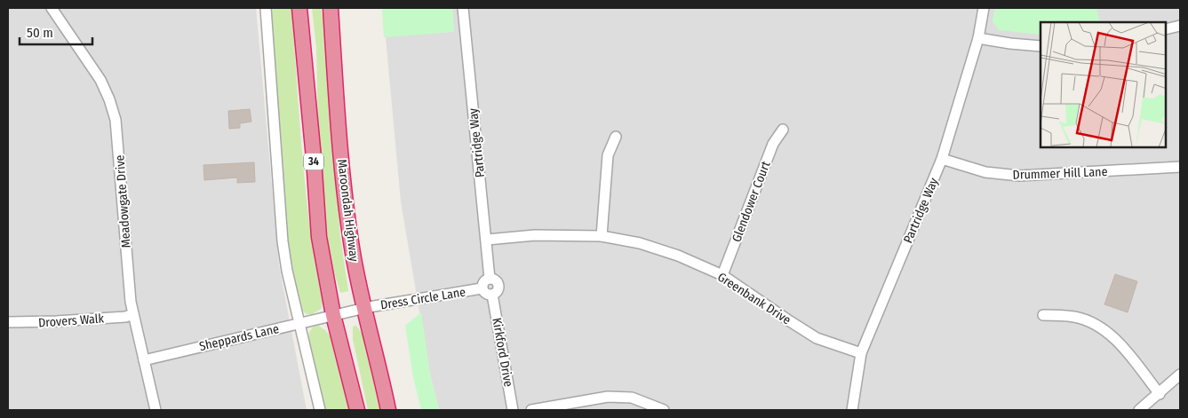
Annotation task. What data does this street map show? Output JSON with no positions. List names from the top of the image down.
{
  "streets": {
    "highway": ["34", "Maroondah Highway"],
    "street": [
      "Partridge Way",
      "Drummer Hill Lane",
      "Meadowgate Drive",
      "Glendower Court",
      "Dress Circle Lane",
      "Greenbank Drive",
      "Drovers Walk",
      "Sheppards Lane",
      "Kirkford Drive"
    ]
  },
  "crossings": [
    ["Partridge Way", "Drummer Hill Lane"],
    ["Partridge Way", "Dress Circle Lane"],
    ["Partridge Way", "Greenbank Drive"],
    ["Partridge Way", "Kirkford Drive"],
    ["34", "Dress Circle Lane"],
    ["34", "Sheppards Lane"],
    ["Meadowgate Drive", "Drovers Walk"],
    ["Meadowgate Drive", "Sheppards Lane"],
    ["Glendower Court", "Greenbank Drive"],
    ["Maroondah Highway", "Dress Circle Lane"],
    ["Dress Circle Lane", "Sheppards Lane"],
    ["Dress Circle Lane", "Kirkford Drive"]
  ],
  "scale_bar": "50 m"
}
